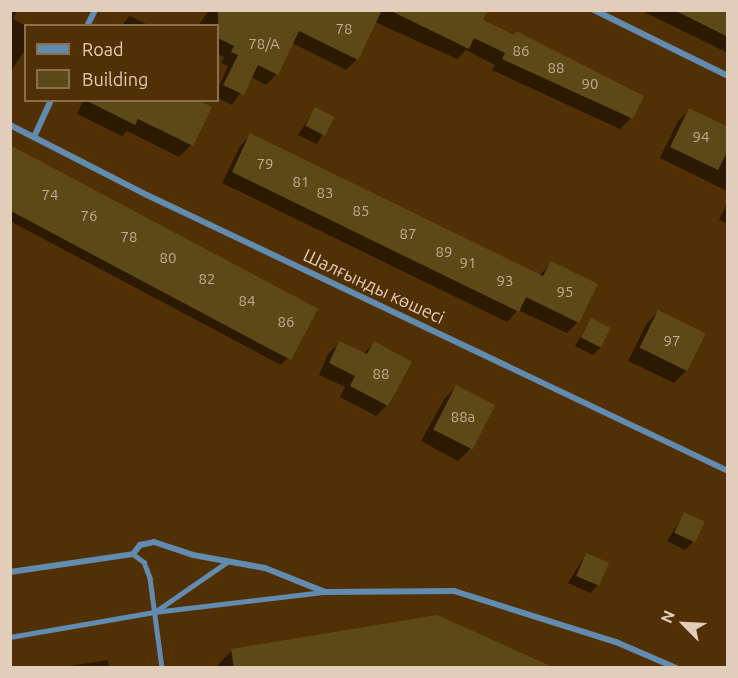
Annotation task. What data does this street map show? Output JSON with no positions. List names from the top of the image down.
{
  "streets": {
    "street": ["Шалғынды көшесі"]
  },
  "house_numbers": [
    "78",
    "78/А",
    "86",
    "88",
    "90",
    "94",
    "79",
    "81",
    "83",
    "74",
    "85",
    "76",
    "87",
    "78",
    "89",
    "80",
    "91",
    "82",
    "93",
    "95",
    "84",
    "86",
    "97",
    "88",
    "88а"
  ],
  "legend": ["Road", "Building"],
  "north": "top left"
}
